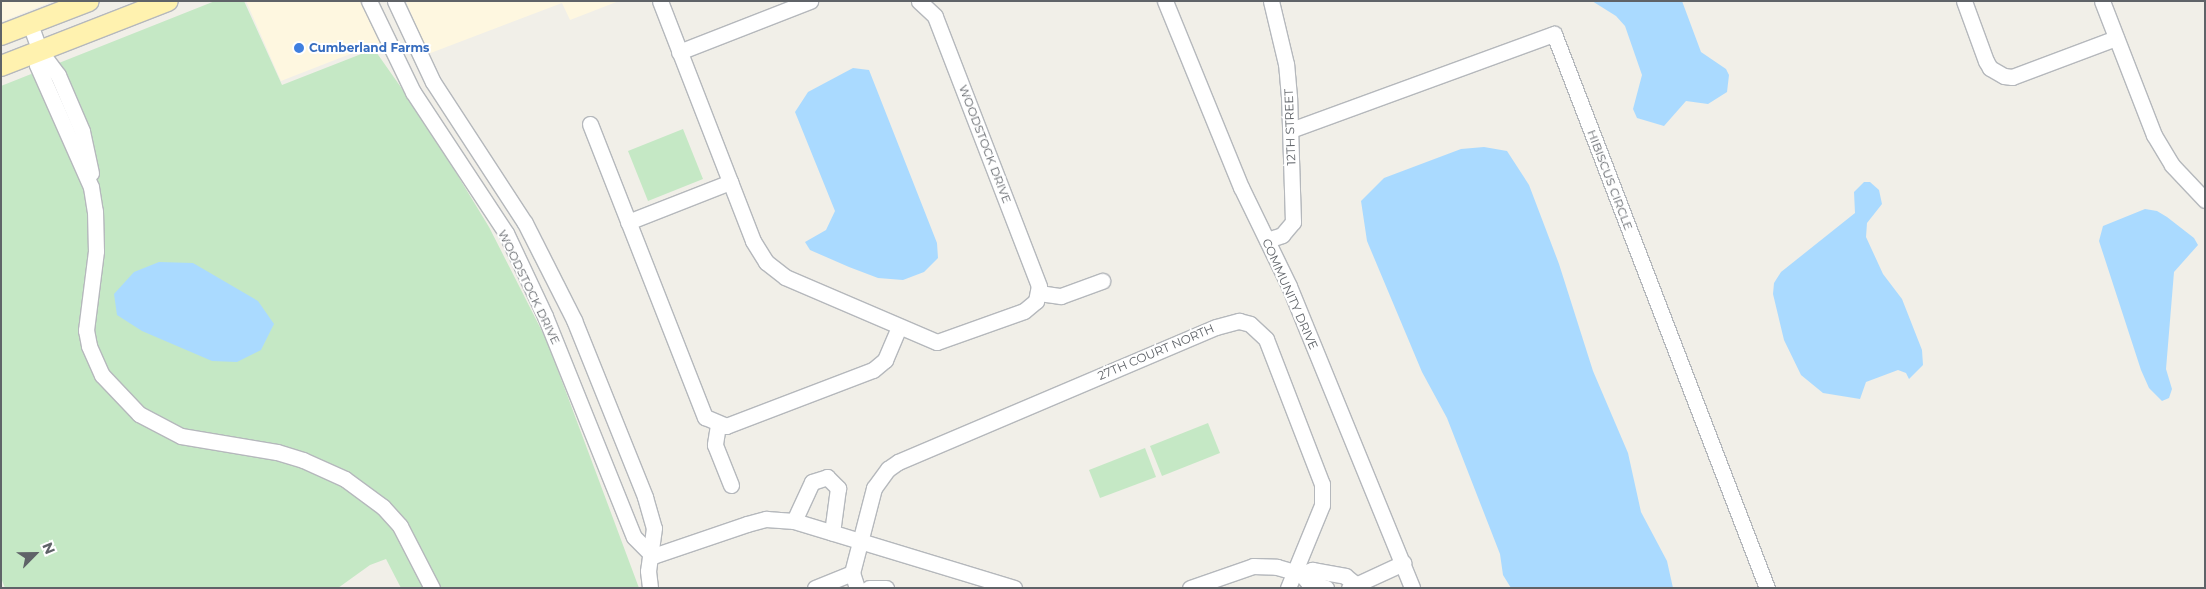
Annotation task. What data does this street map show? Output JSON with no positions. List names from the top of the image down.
{
  "streets": {
    "street": [
      "12TH STREET",
      "WOODSTOCK DRIVE",
      "HIBISCUS CIRCLE",
      "COMMUNITY DRIVE",
      "27TH COURT NORTH"
    ]
  },
  "crossings": [
    ["12TH STREET", "HIBISCUS CIRCLE"],
    ["12TH STREET", "COMMUNITY DRIVE"]
  ],
  "places": ["Cumberland Farms"],
  "north": "top right"
}
